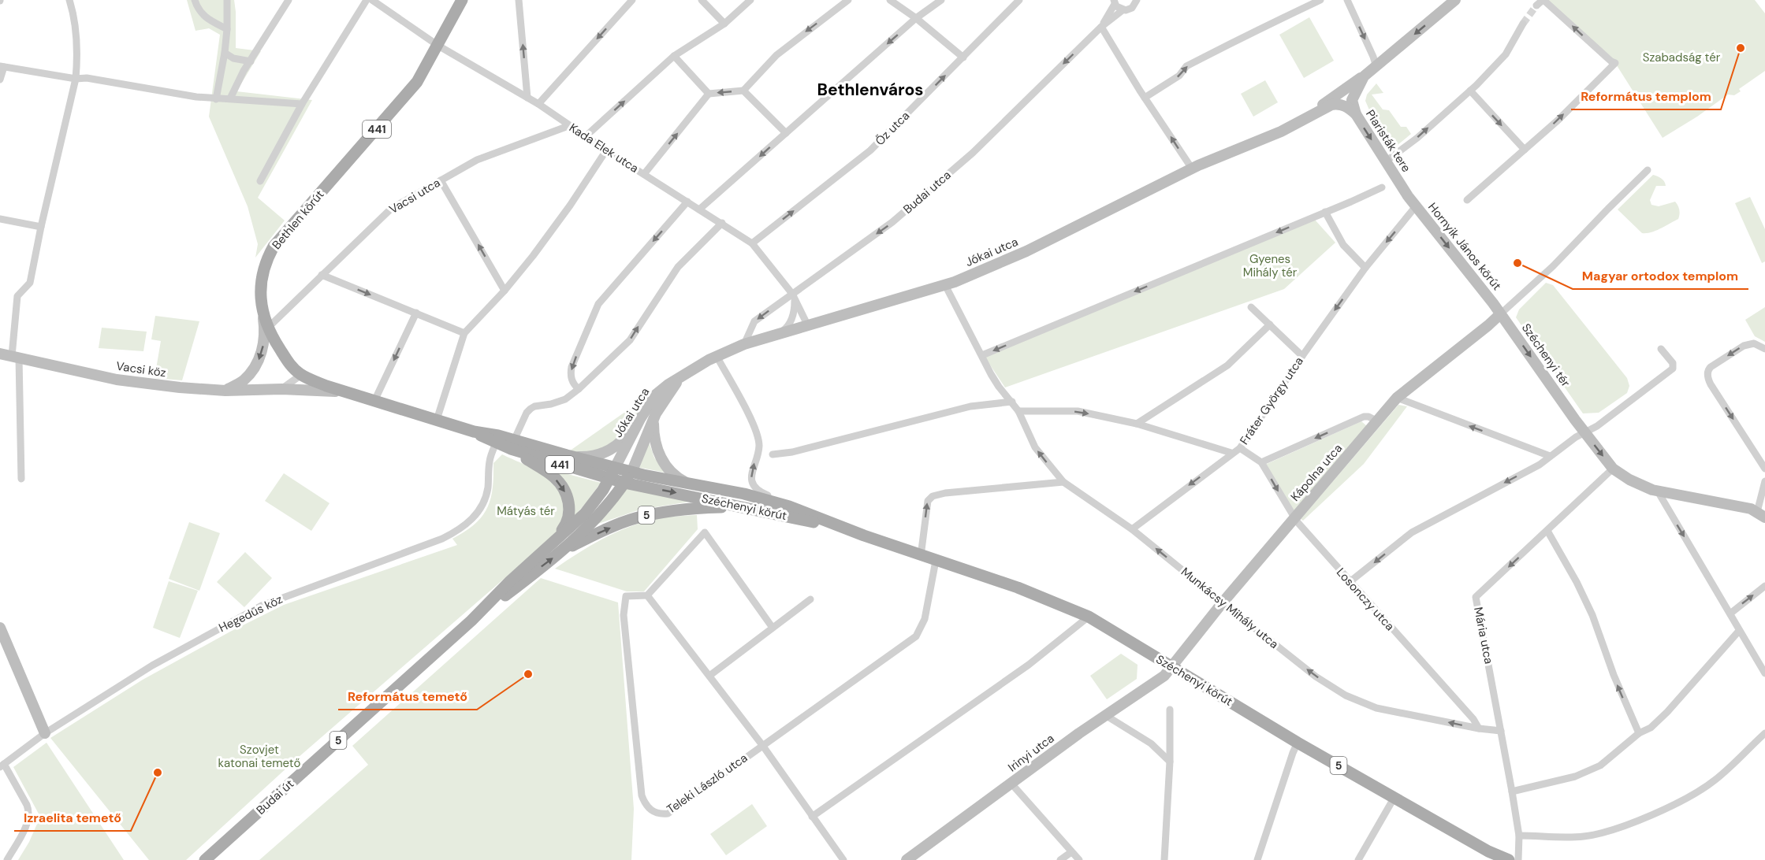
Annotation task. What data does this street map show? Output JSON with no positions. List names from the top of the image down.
{
  "streets": {
    "main road": [
      "441",
      "Bethlen körút",
      "Széchenyi körút",
      "5",
      "Budai út"
    ],
    "street": [
      "Őz utca",
      "Piaristák tere",
      "Kada Elek utca",
      "Budai utca",
      "Vacsi utca",
      "Hornyik János körút",
      "Jókai utca",
      "Széchenyi tér",
      "Vacsi köz",
      "Fráter György utca",
      "Kápolna utca",
      "Losonczy utca",
      "Munkácsy Mihály utca",
      "Hegedűs köz",
      "Mária utca",
      "Irinyi utca",
      "Teleki László utca"
    ]
  },
  "crossings": [
    ["Őz utca", "Kada Elek utca"],
    ["Piaristák tere", "Hornyik János körút"],
    ["Piaristák tere", "Jókai utca"],
    ["Kada Elek utca", "Budai utca"],
    ["Kada Elek utca", "Vacsi utca"],
    ["Kada Elek utca", "Bethlen körút"],
    ["Kada Elek utca", "Jókai utca"],
    ["Budai utca", "Jókai utca"],
    ["Vacsi utca", "Bethlen körút"],
    ["Bethlen körút", "Jókai utca"],
    ["Bethlen körút", "Vacsi köz"],
    ["Bethlen körút", "5"],
    ["Bethlen körút", "Hegedűs köz"],
    ["Hornyik János körút", "Széchenyi tér"],
    ["Hornyik János körút", "Kápolna utca"],
    ["Jókai utca", "Széchenyi körút"],
    ["Jókai utca", "5"],
    ["Jókai utca", "Munkácsy Mihály utca"],
    ["Széchenyi tér", "Kápolna utca"],
    ["Széchenyi tér", "Mária utca"],
    ["Fráter György utca", "Munkácsy Mihály utca"],
    ["Kápolna utca", "Széchenyi körút"],
    ["Kápolna utca", "Losonczy utca"],
    ["Kápolna utca", "Munkácsy Mihály utca"],
    ["Kápolna utca", "Irinyi utca"],
    ["Széchenyi körút", "5"],
    ["Széchenyi körút", "Irinyi utca"],
    ["Széchenyi körút", "Teleki László utca"],
    ["5", "Budai út"],
    ["Losonczy utca", "Munkácsy Mihály utca"],
    ["Munkácsy Mihály utca", "Mária utca"]
  ],
  "one_way": [
    "Piaristák tere",
    "Budai utca",
    "Hornyik János körút",
    "Széchenyi tér",
    "Fráter György utca",
    "Munkácsy Mihály utca",
    "Mária utca"
  ],
  "districts": ["Bethlenváros"],
  "parks": [
    "Szabadság tér",
    "Gyenes Mihály tér",
    "Mátyás tér",
    "Szovjet katonai temető"
  ],
  "places": [
    "Református templom",
    "Magyar ortodox templom",
    "Református temető",
    "Izraelita temető"
  ]
}
